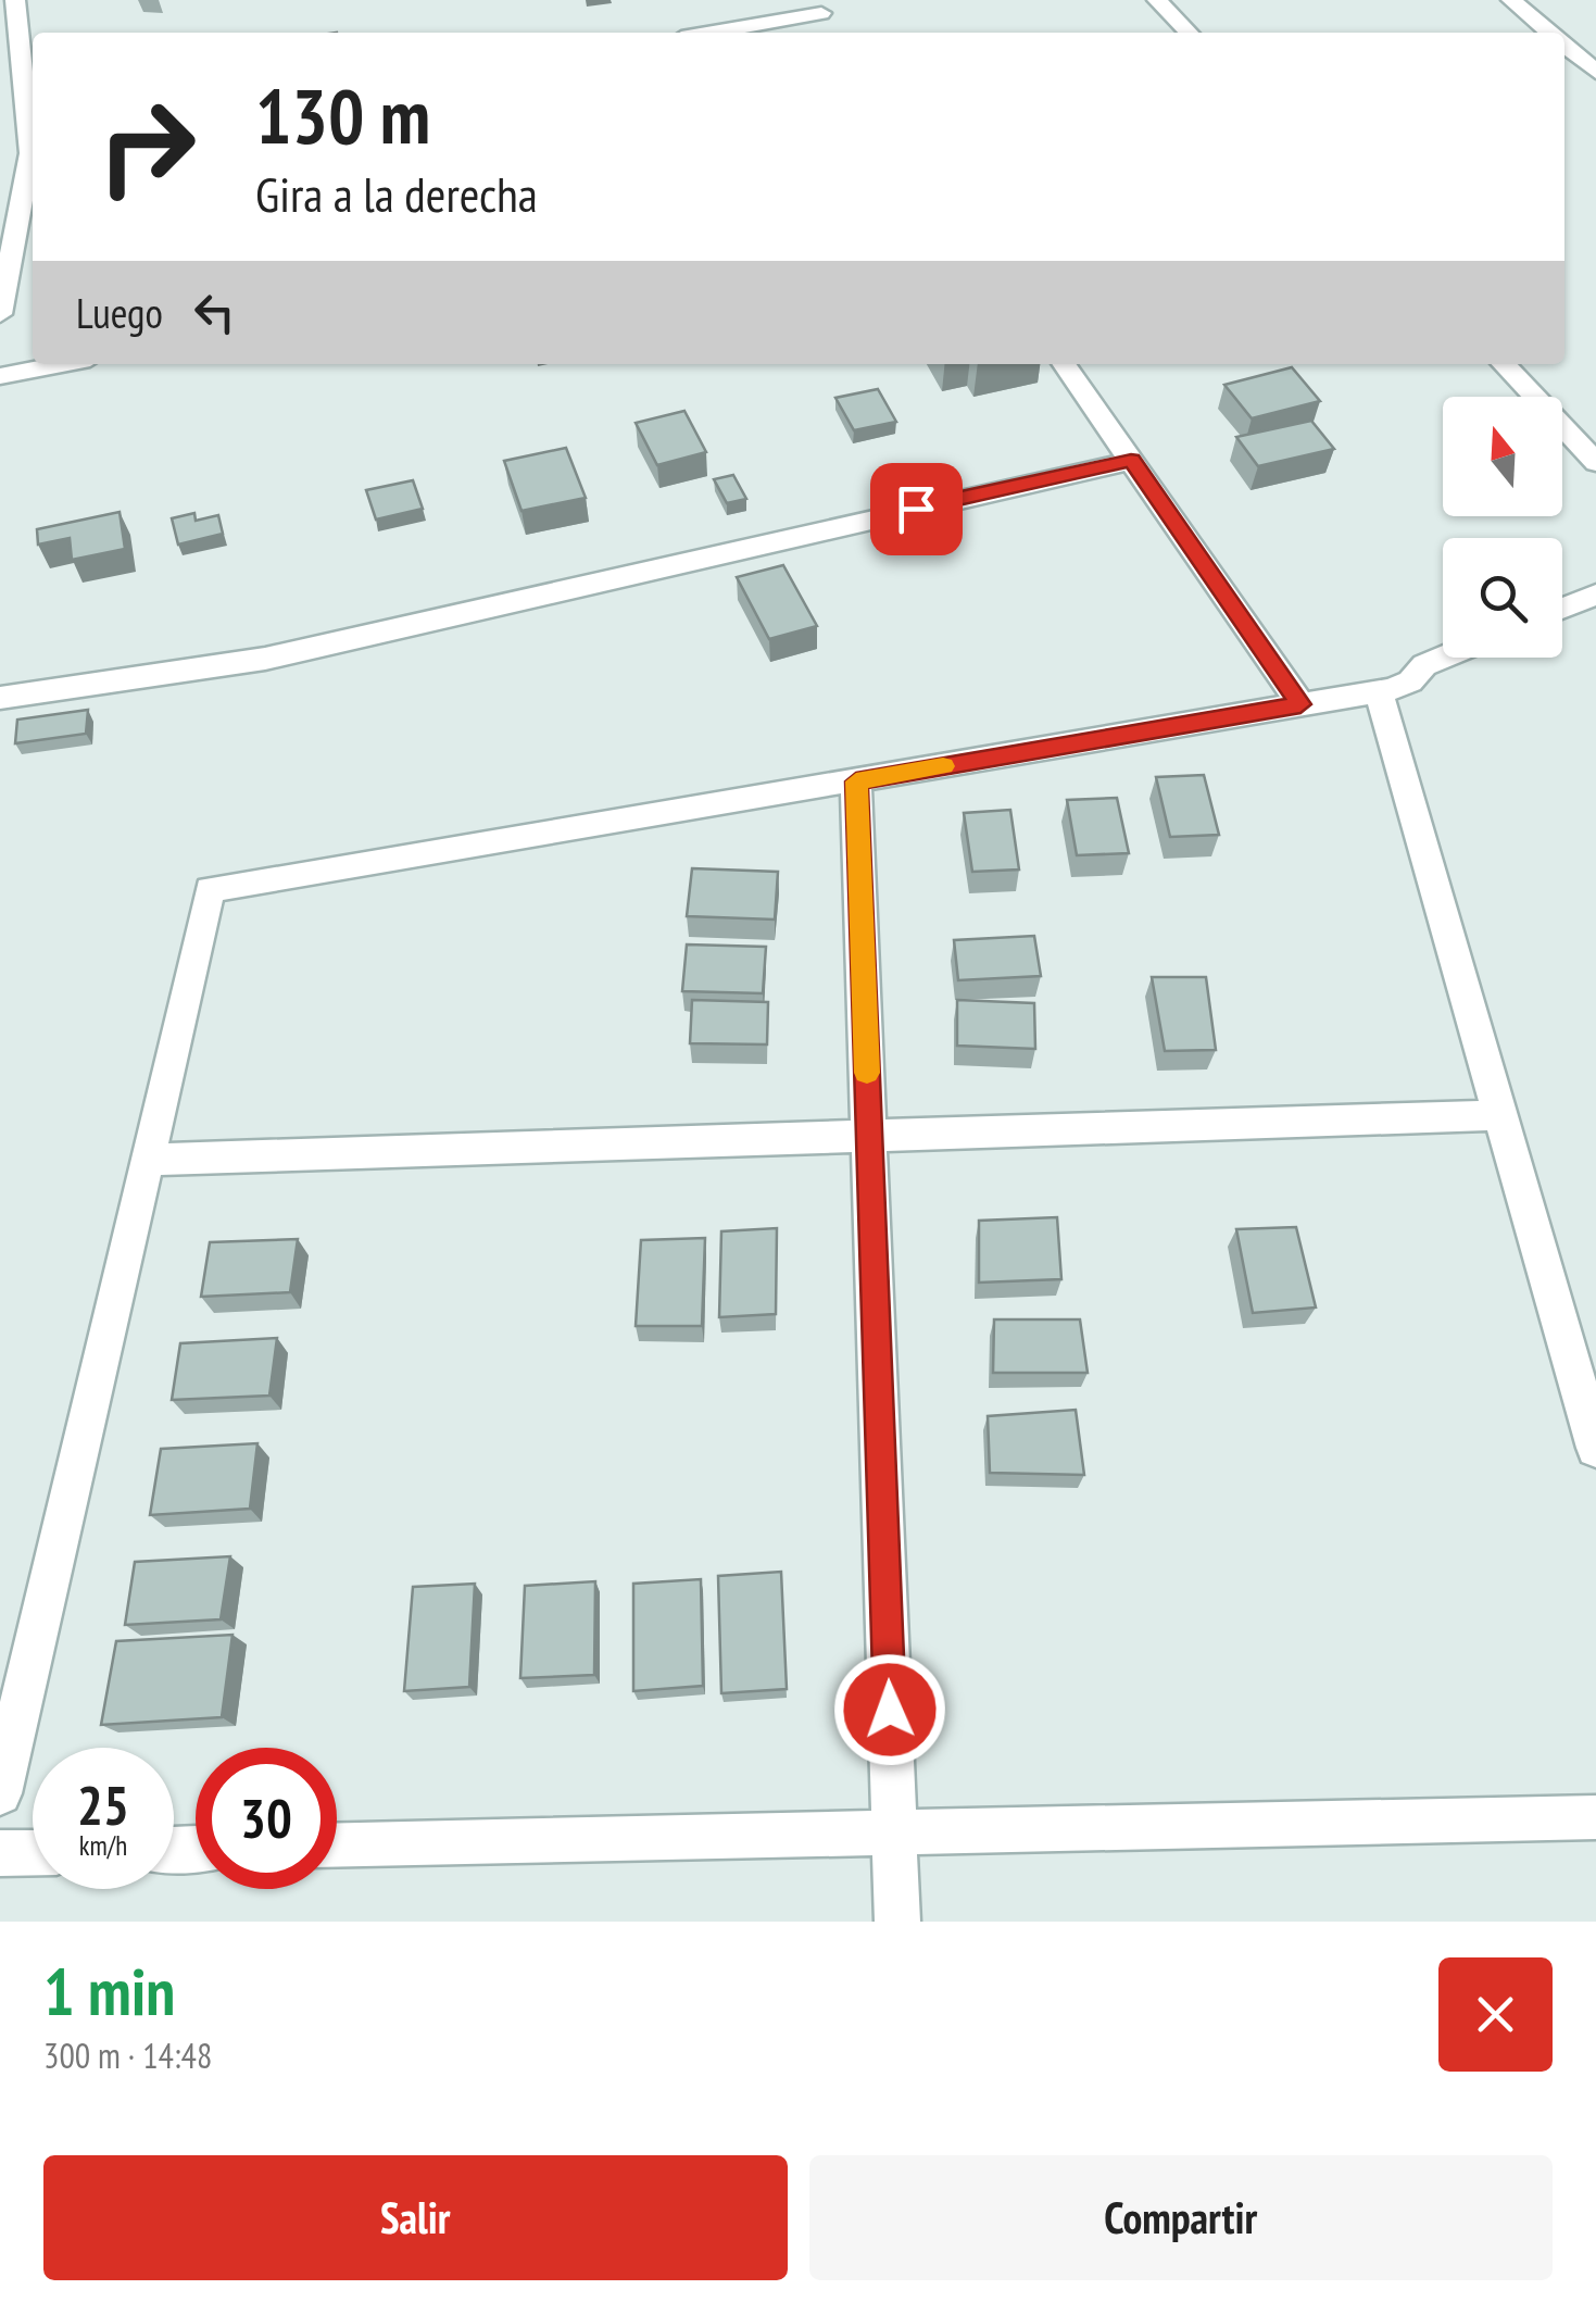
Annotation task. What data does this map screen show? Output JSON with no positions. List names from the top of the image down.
{
  "north": "top",
  "page": {
    "turn": ["130 m", "Gira a la derecha"],
    "then": "Luego",
    "speed": "25 km/h",
    "limit": "30",
    "heading": ["1 min", "300 m · 14:48"],
    "buttons": ["Salir", "Compartir"]
  }
}
